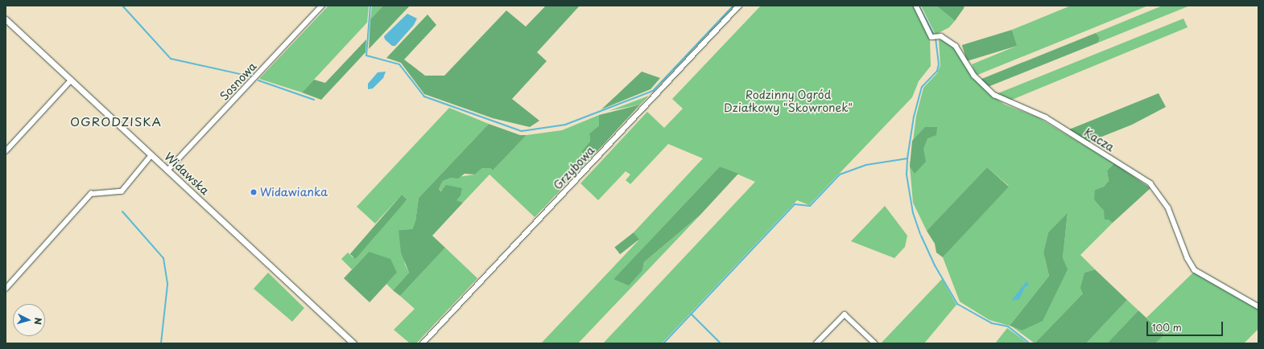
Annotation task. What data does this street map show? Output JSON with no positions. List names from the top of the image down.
{
  "streets": {
    "street": [
      "Sosnowa",
      "Kacza",
      "Grzybowa",
      "Widawska"
    ]
  },
  "crossings": [
    ["Sosnowa", "Widawska"]
  ],
  "districts": ["OGRODZISKA"],
  "parks": ["Rodzinny Ogród Działkowy \"Skowronek\""],
  "places": ["Widawianka"],
  "scale_bar": "100 m",
  "north": "right"
}
